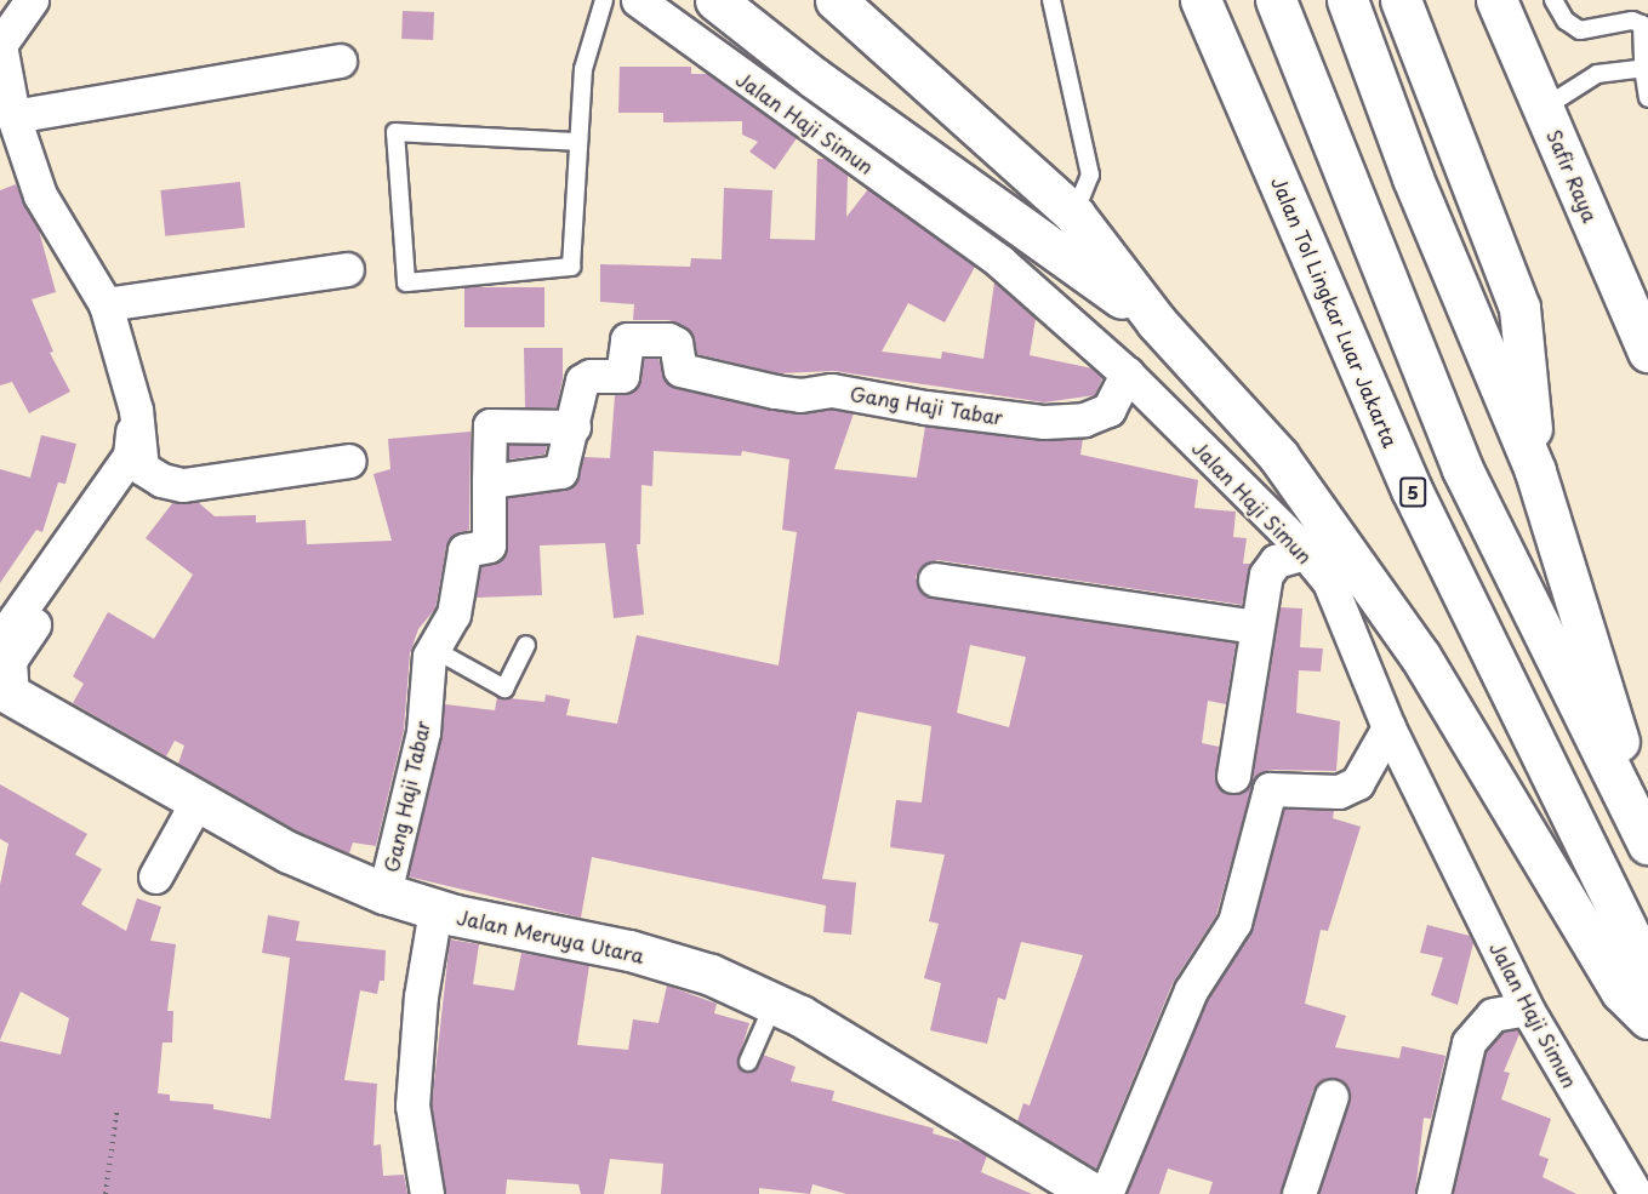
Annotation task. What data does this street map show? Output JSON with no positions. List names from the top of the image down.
{
  "streets": {
    "main road": [
      "Safir Raya",
      "Jalan Tol Lingkar Luar Jakarta",
      "5",
      "Jalan Meruya Utara"
    ],
    "street": ["Jalan Haji Simun", "Gang Haji Tabar"]
  },
  "crossings": [
    ["Jalan Haji Simun", "Gang Haji Tabar"],
    ["Gang Haji Tabar", "Jalan Meruya Utara"]
  ]
}
